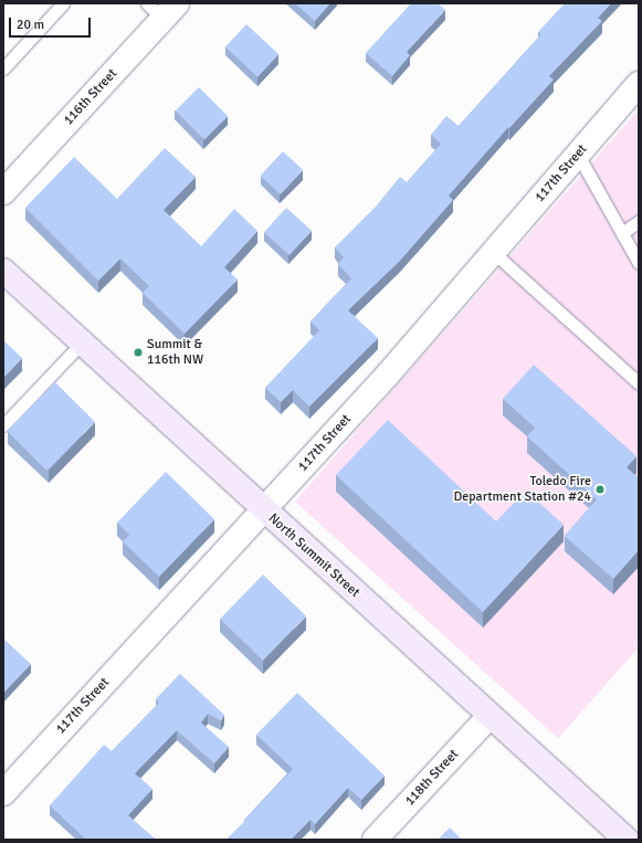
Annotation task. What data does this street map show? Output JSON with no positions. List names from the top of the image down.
{
  "streets": {
    "main road": ["North Summit Street"],
    "street": ["116th Street", "117th Street", "118th Street"]
  },
  "crossings": [
    ["117th Street", "North Summit Street"],
    ["North Summit Street", "118th Street"]
  ],
  "places": ["Summit & 116th NW", "Toledo Fire Department Station #24"],
  "scale_bar": "20 m"
}
